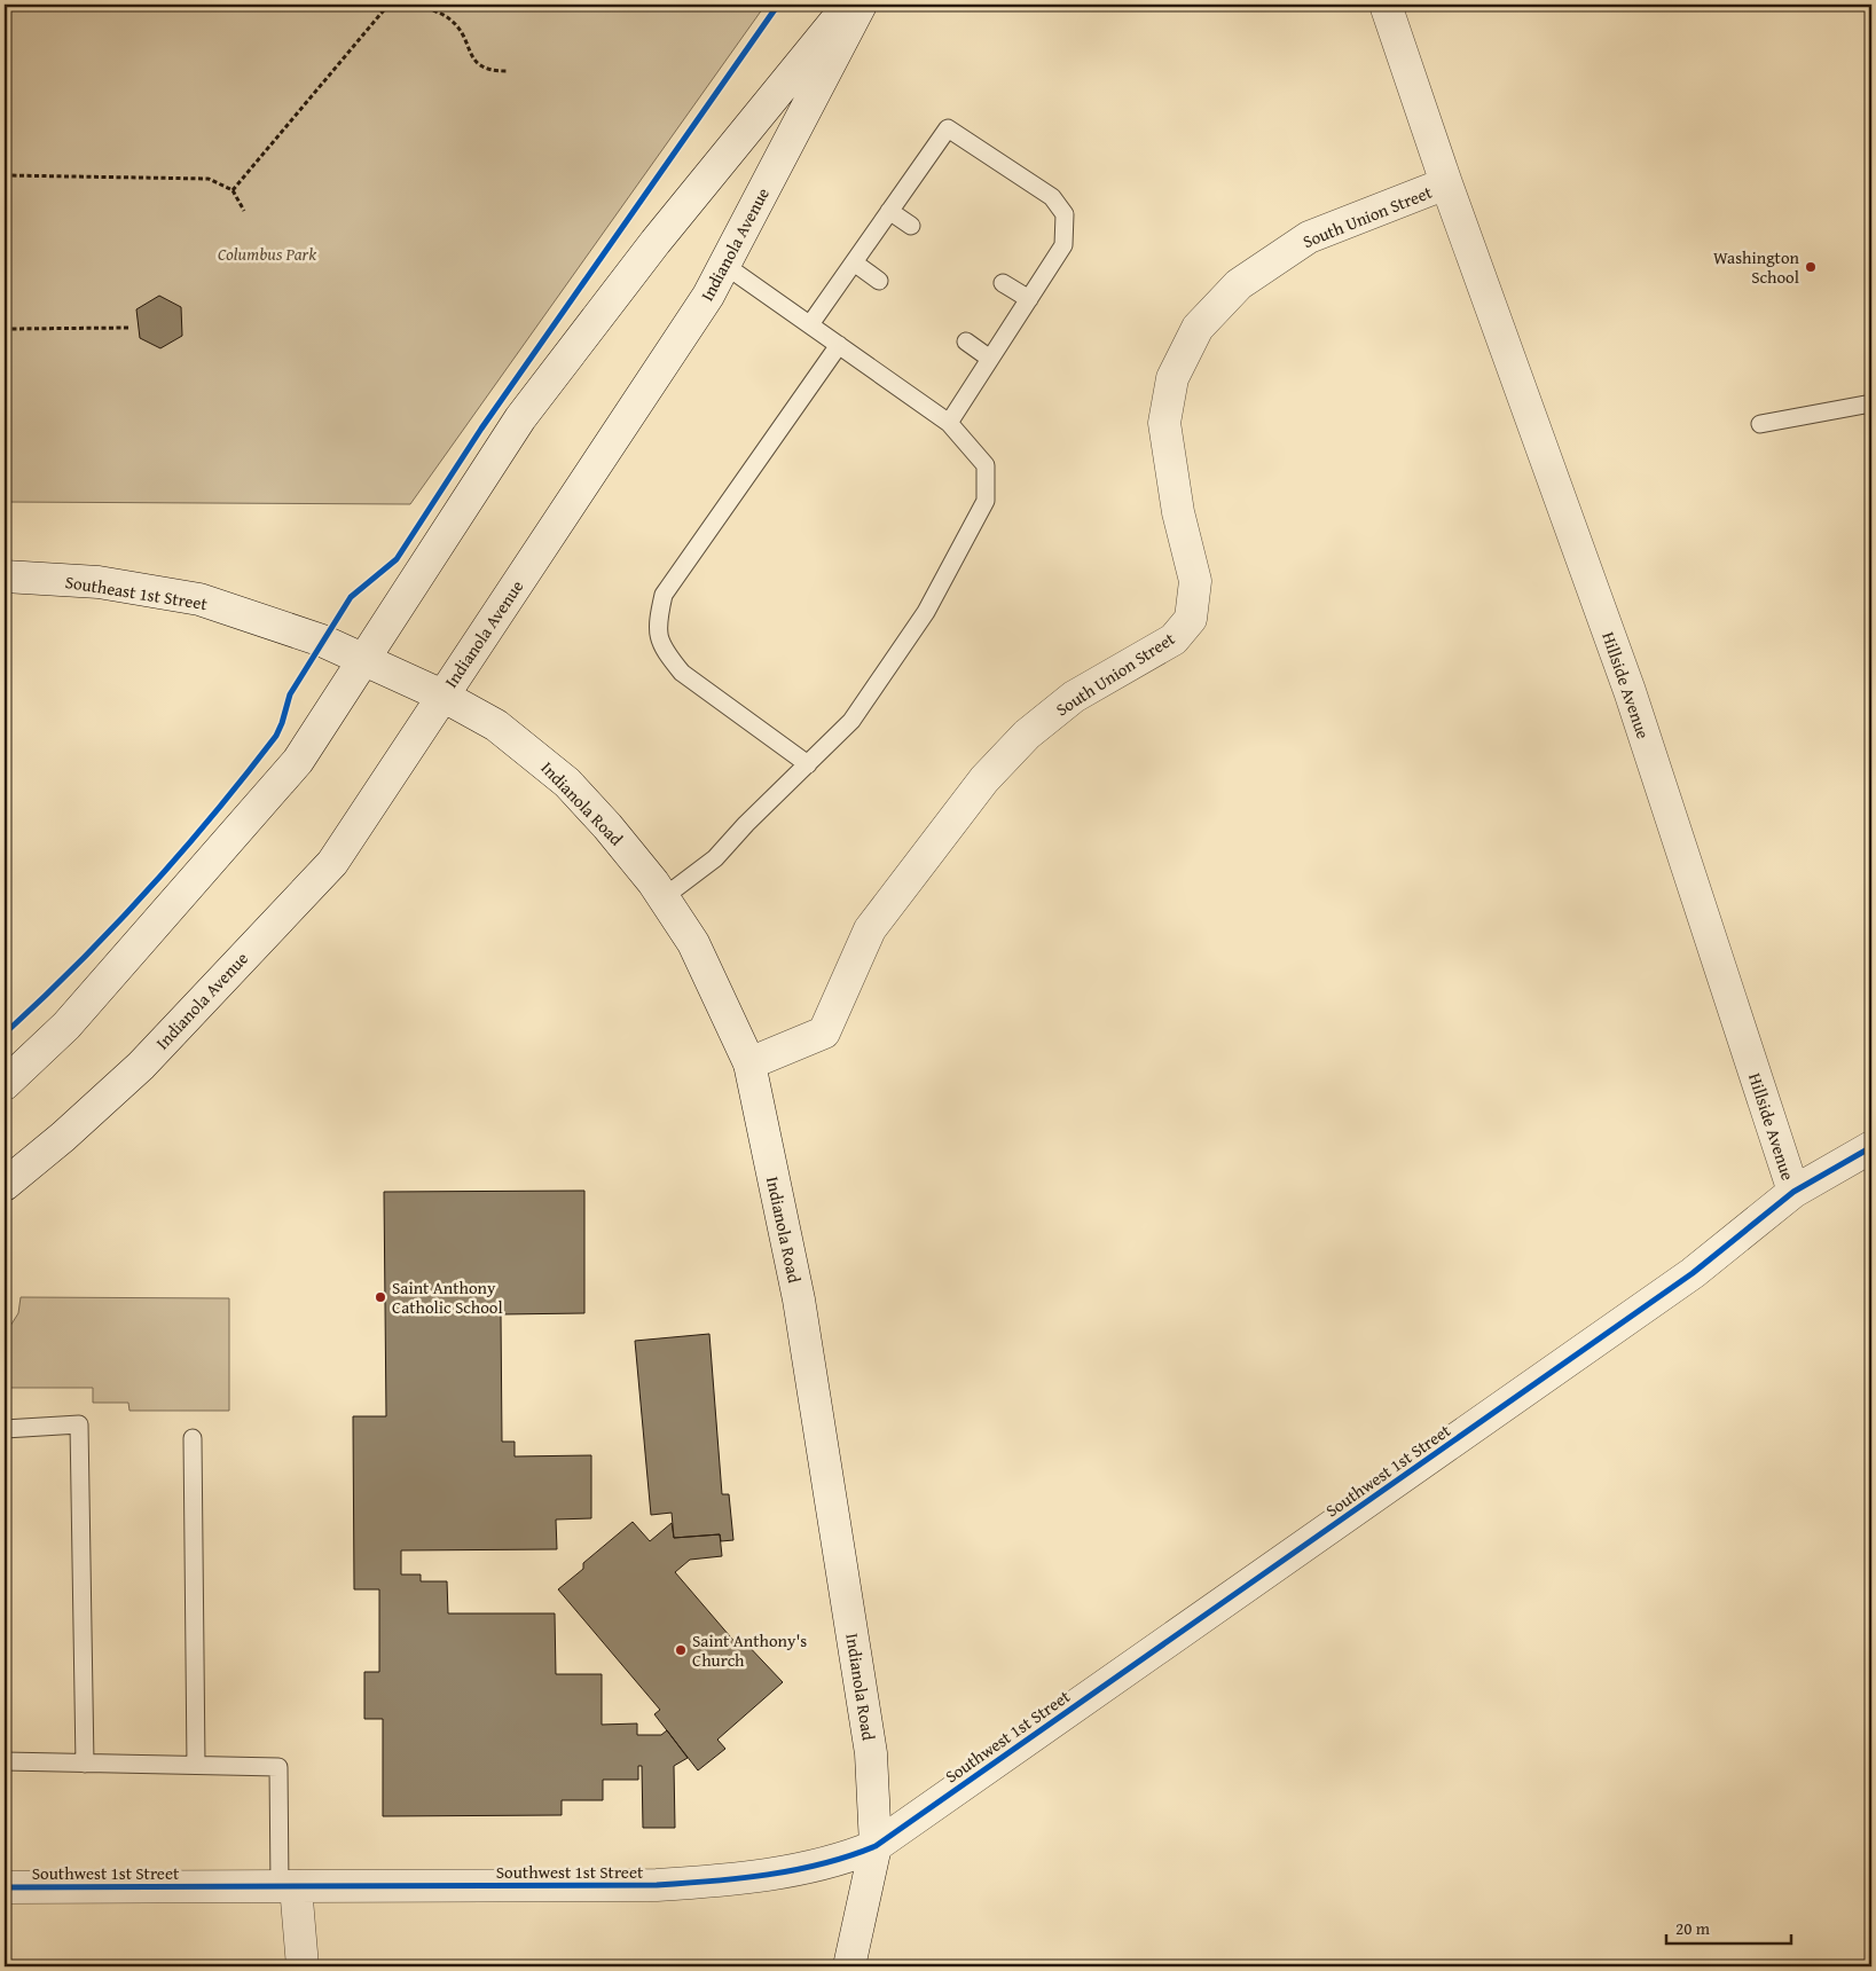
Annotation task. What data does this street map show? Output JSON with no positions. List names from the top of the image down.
{
  "streets": {
    "main road": [
      "South Union Street",
      "Indianola Avenue",
      "Southeast 1st Street",
      "Hillside Avenue",
      "Indianola Road",
      "Southwest 1st Street"
    ]
  },
  "crossings": [
    ["South Union Street", "Hillside Avenue"],
    ["South Union Street", "Indianola Road"],
    ["Indianola Avenue", "Indianola Road"],
    ["Southeast 1st Street", "Indianola Road"],
    ["Hillside Avenue", "Southwest 1st Street"],
    ["Indianola Road", "Southwest 1st Street"]
  ],
  "parks": ["Columbus Park"],
  "places": ["Washington School", "Saint Anthony Catholic School", "Saint Anthony's Church"],
  "scale_bar": "20 m"
}
